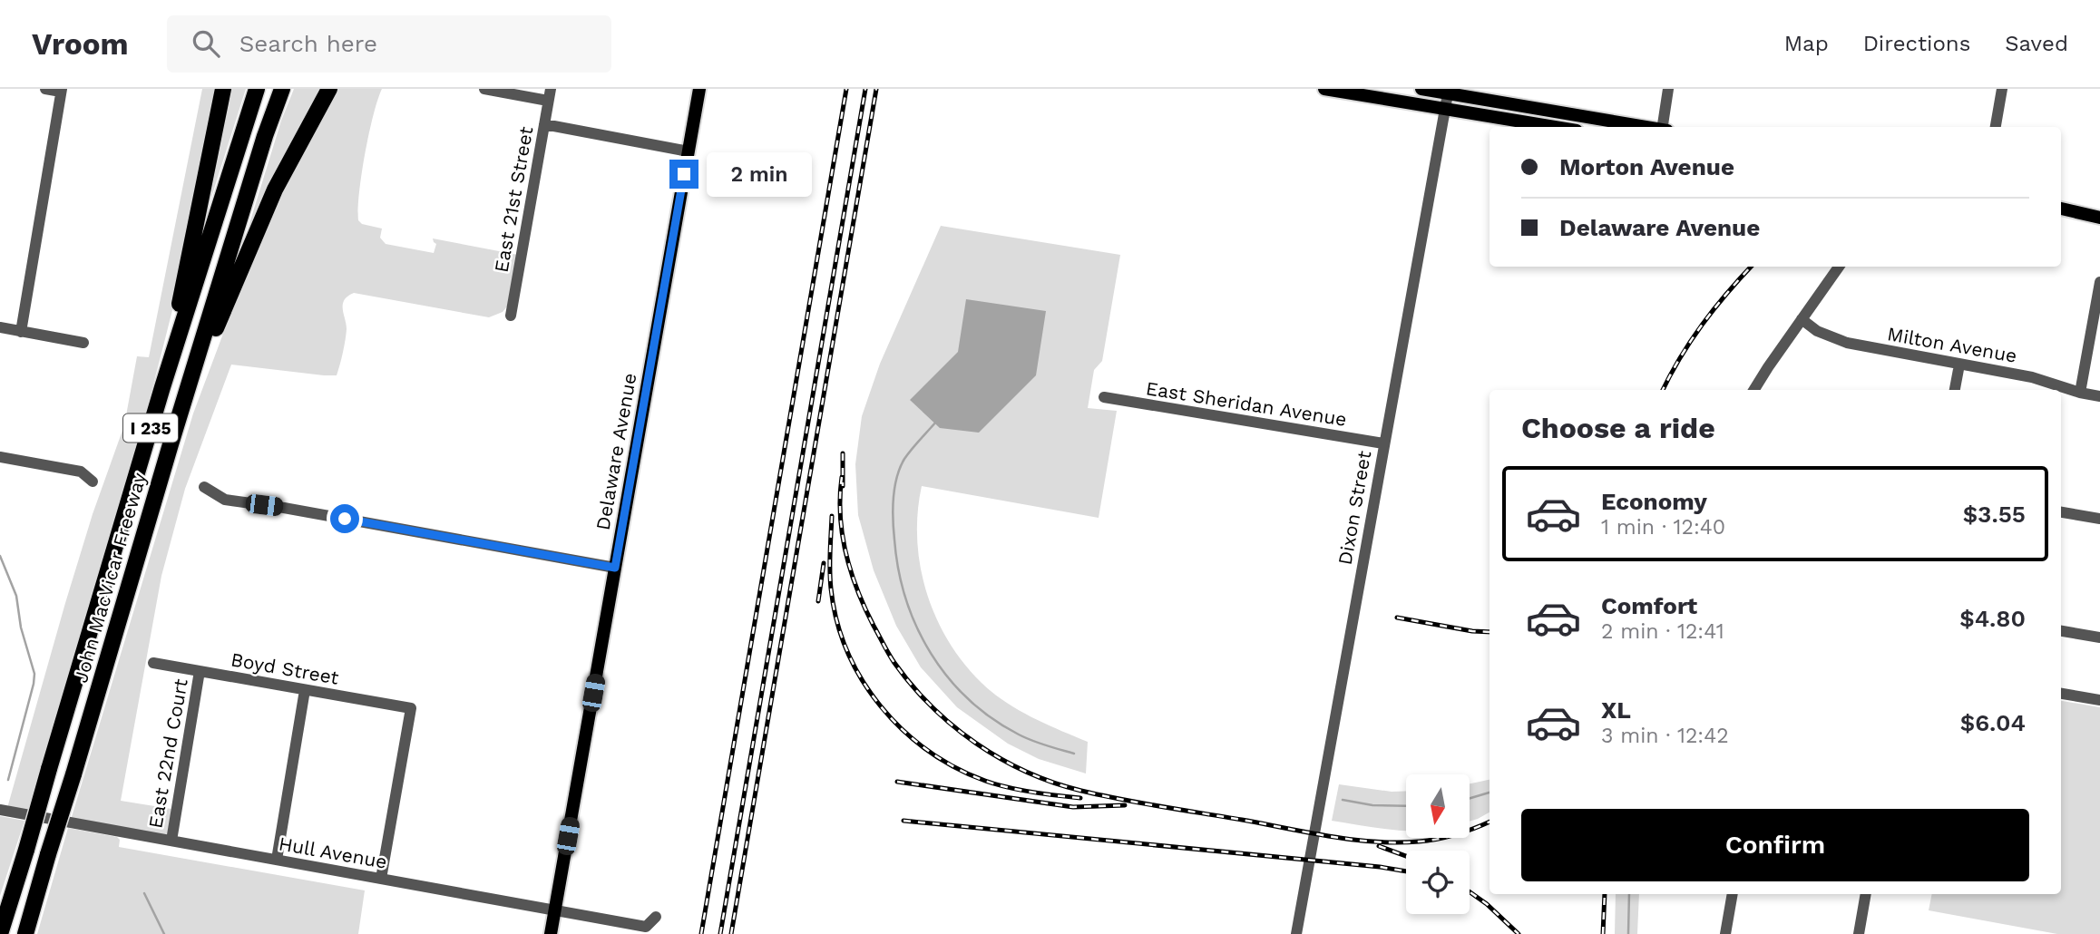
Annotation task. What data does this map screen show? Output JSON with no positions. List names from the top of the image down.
{
  "streets": {
    "highway": ["I 235", "John MacVicar Freeway"],
    "main road": ["Delaware Avenue"],
    "street": [
      "East 21st Street",
      "Milton Avenue",
      "East Sheridan Avenue",
      "Dixon Street",
      "Boyd Street",
      "East 22nd Court",
      "Hull Avenue"
    ]
  },
  "crossings": [
    ["East Sheridan Avenue", "Dixon Street"],
    ["Delaware Avenue", "Hull Avenue"],
    ["Boyd Street", "East 22nd Court"],
    ["Boyd Street", "Hull Avenue"],
    ["East 22nd Court", "Hull Avenue"]
  ],
  "north": "bottom",
  "page": {
    "header": "Vroom",
    "search": "Search here",
    "nav": ["Map", "Directions", "Saved"],
    "banner": ["Morton Avenue", "Delaware Avenue"],
    "bubble": "2 min",
    "heading": "Choose a ride",
    "list": [
      {
        "name": "Economy",
        "note": "1 min · 12:40",
        "value": "$3.55"
      },
      {
        "name": "Comfort",
        "note": "2 min · 12:41",
        "value": "$4.80"
      },
      {
        "name": "XL",
        "note": "3 min · 12:42",
        "value": "$6.04"
      }
    ],
    "buttons": "Confirm"
  }
}
